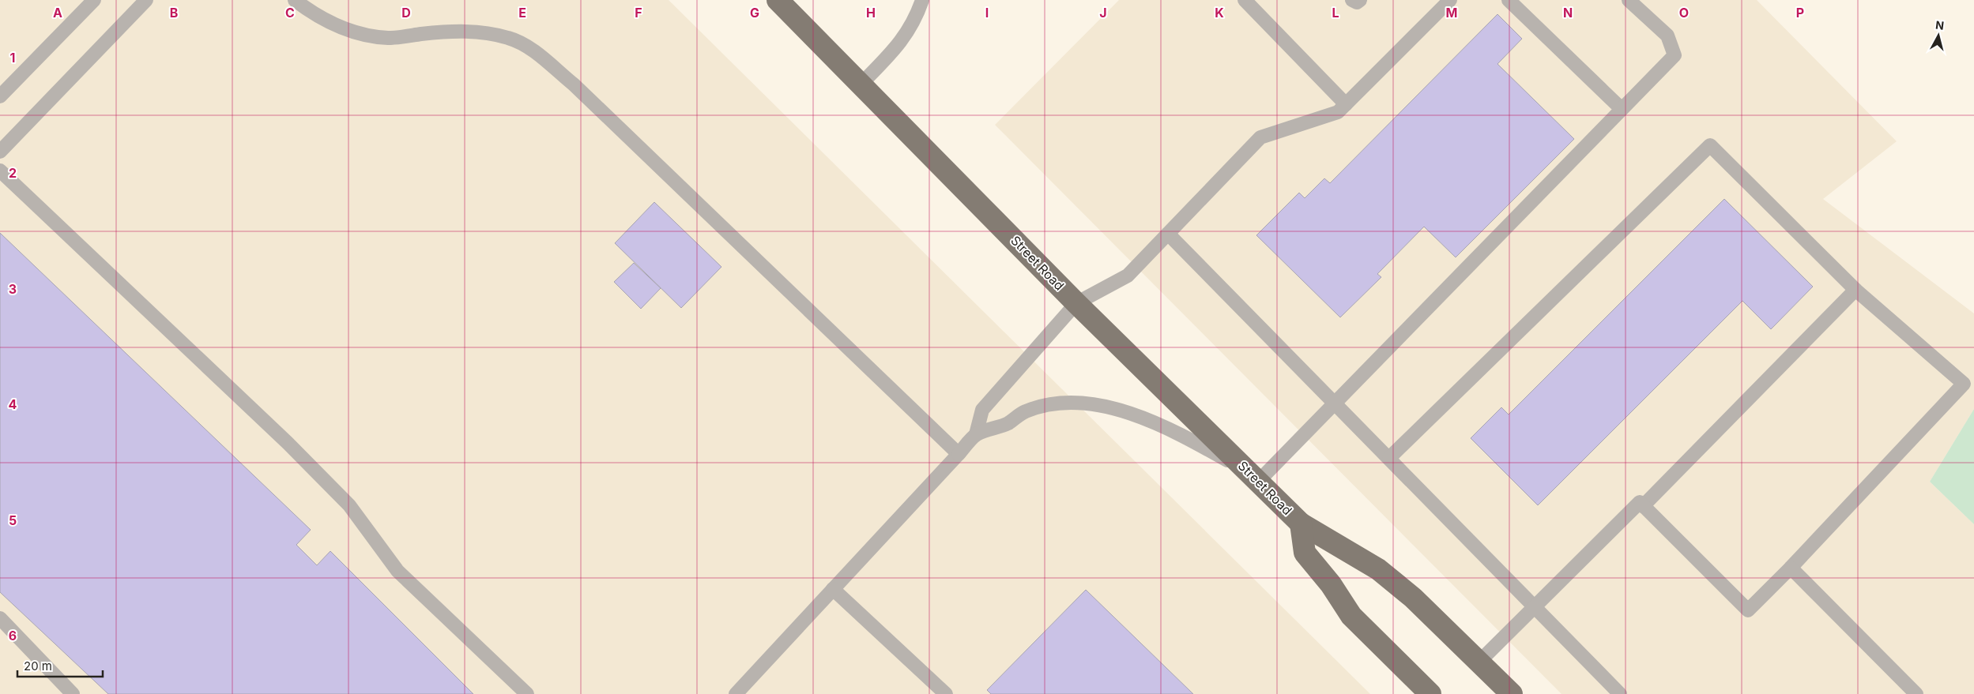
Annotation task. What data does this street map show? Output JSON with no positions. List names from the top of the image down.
{
  "streets": {
    "main road": ["Street Road"]
  },
  "scale_bar": "20 m",
  "north": "top",
  "grid": {
    "columns": [
      "A",
      "B",
      "C",
      "D",
      "E",
      "F",
      "G",
      "H",
      "I",
      "J",
      "K",
      "L",
      "M",
      "N",
      "O",
      "P"
    ],
    "rows": [
      "1",
      "2",
      "3",
      "4",
      "5",
      "6"
    ]
  }
}
